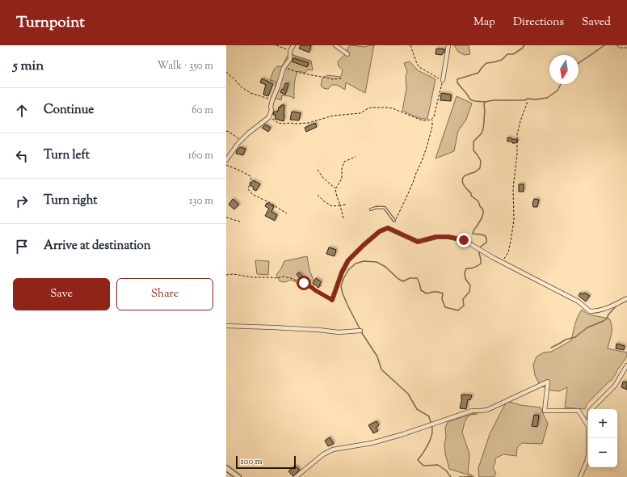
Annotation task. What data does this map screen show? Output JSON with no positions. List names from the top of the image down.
{
  "scale_bar": "100 m",
  "north": "bottom",
  "page": {
    "header": "Turnpoint",
    "nav": ["Map", "Directions", "Saved"],
    "heading": ["5 min", "Walk · 350 m"],
    "list": [
      ["Continue", "60 m"],
      ["Turn left", "160 m"],
      ["Turn right", "130 m"],
      "Arrive at destination"
    ],
    "buttons": ["Save", "Share"],
    "map_buttons": ["+", "−"],
    "scale": "100 m"
  }
}
